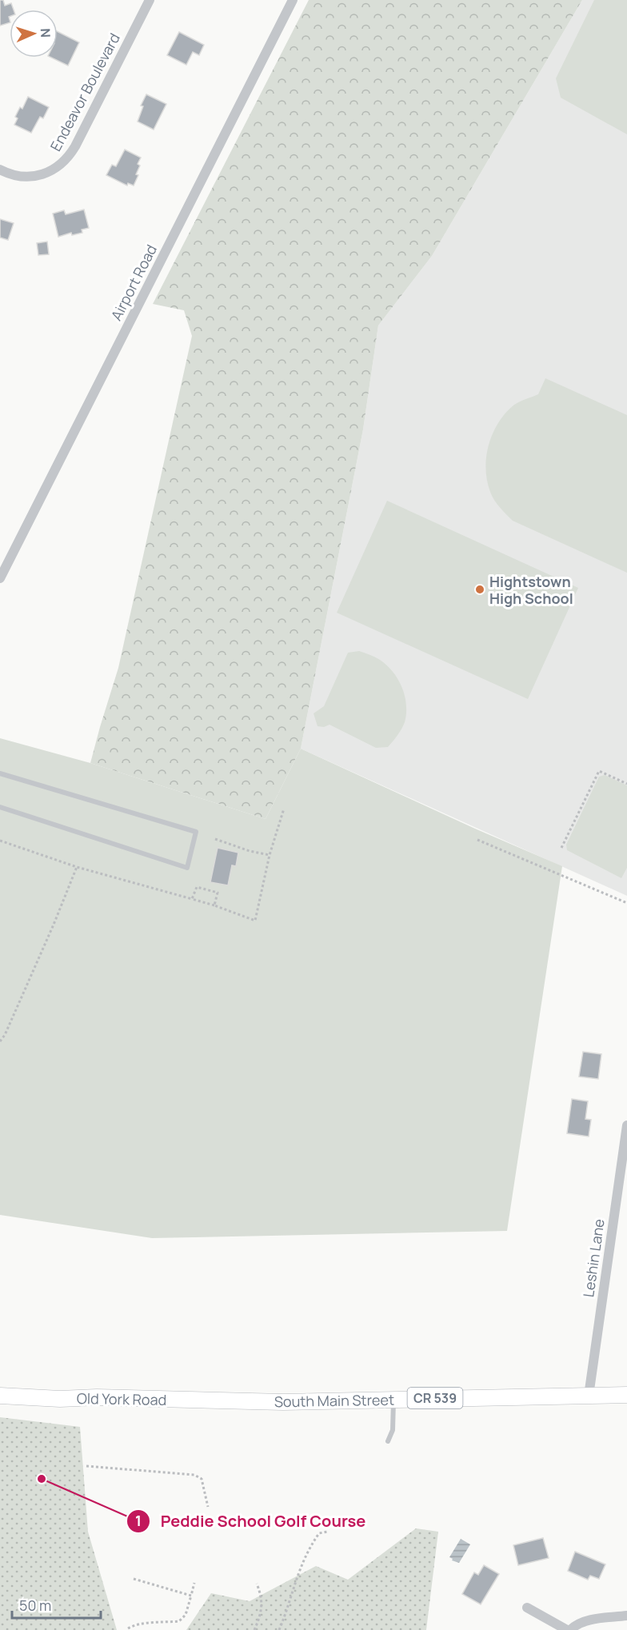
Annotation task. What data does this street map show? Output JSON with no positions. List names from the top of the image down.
{
  "streets": {
    "main road": ["CR 539", "Old York Road", "South Main Street"],
    "street": ["Endeavor Boulevard", "Airport Road", "Leshin Lane"]
  },
  "crossings": [
    ["Leshin Lane", "South Main Street"],
    ["Old York Road", "South Main Street"]
  ],
  "places": ["Hightstown High School", "Peddie School Golf Course"],
  "scale_bar": "50 m",
  "north": "right"
}
